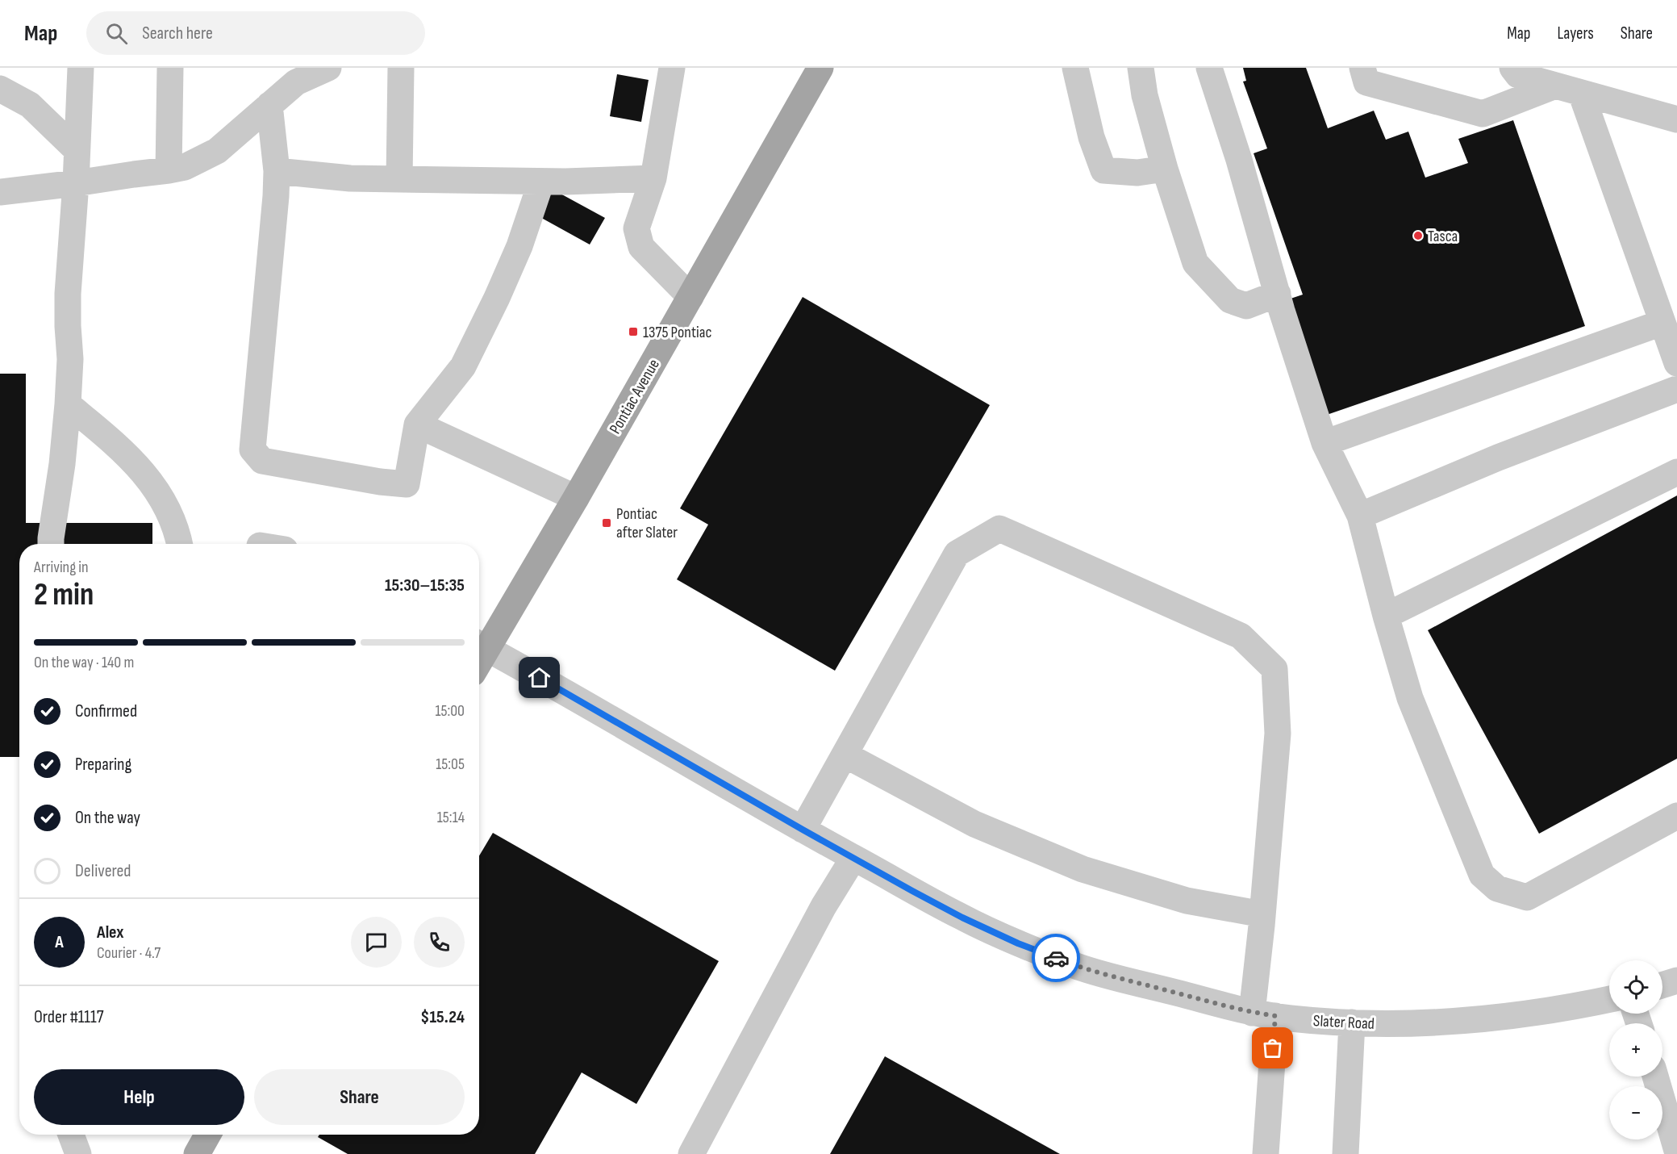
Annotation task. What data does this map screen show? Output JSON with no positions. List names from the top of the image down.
{
  "streets": {
    "main road": ["Pontiac Avenue"],
    "street": ["Slater Road"]
  },
  "crossings": [
    ["Pontiac Avenue", "Slater Road"]
  ],
  "places": {
    "other": ["Tasca"],
    "transit": ["1375 Pontiac", "Pontiac after Slater"]
  },
  "page": {
    "header": "Map",
    "search": "Search here",
    "nav": ["Map", "Layers", "Share"],
    "heading": ["2 min", "Arriving in", "15:30–15:35"],
    "panel": [
      "Alex",
      "Courier · 4.7",
      "Order #1117",
      "$15.24"
    ],
    "bar": "On the way · 140 m",
    "list": [
      ["Confirmed", "15:00"],
      ["Preparing", "15:05"],
      ["On the way", "15:14"],
      "Delivered"
    ],
    "round": "A",
    "map_buttons": ["+", "−"],
    "buttons": ["Help", "Share"]
  }
}
